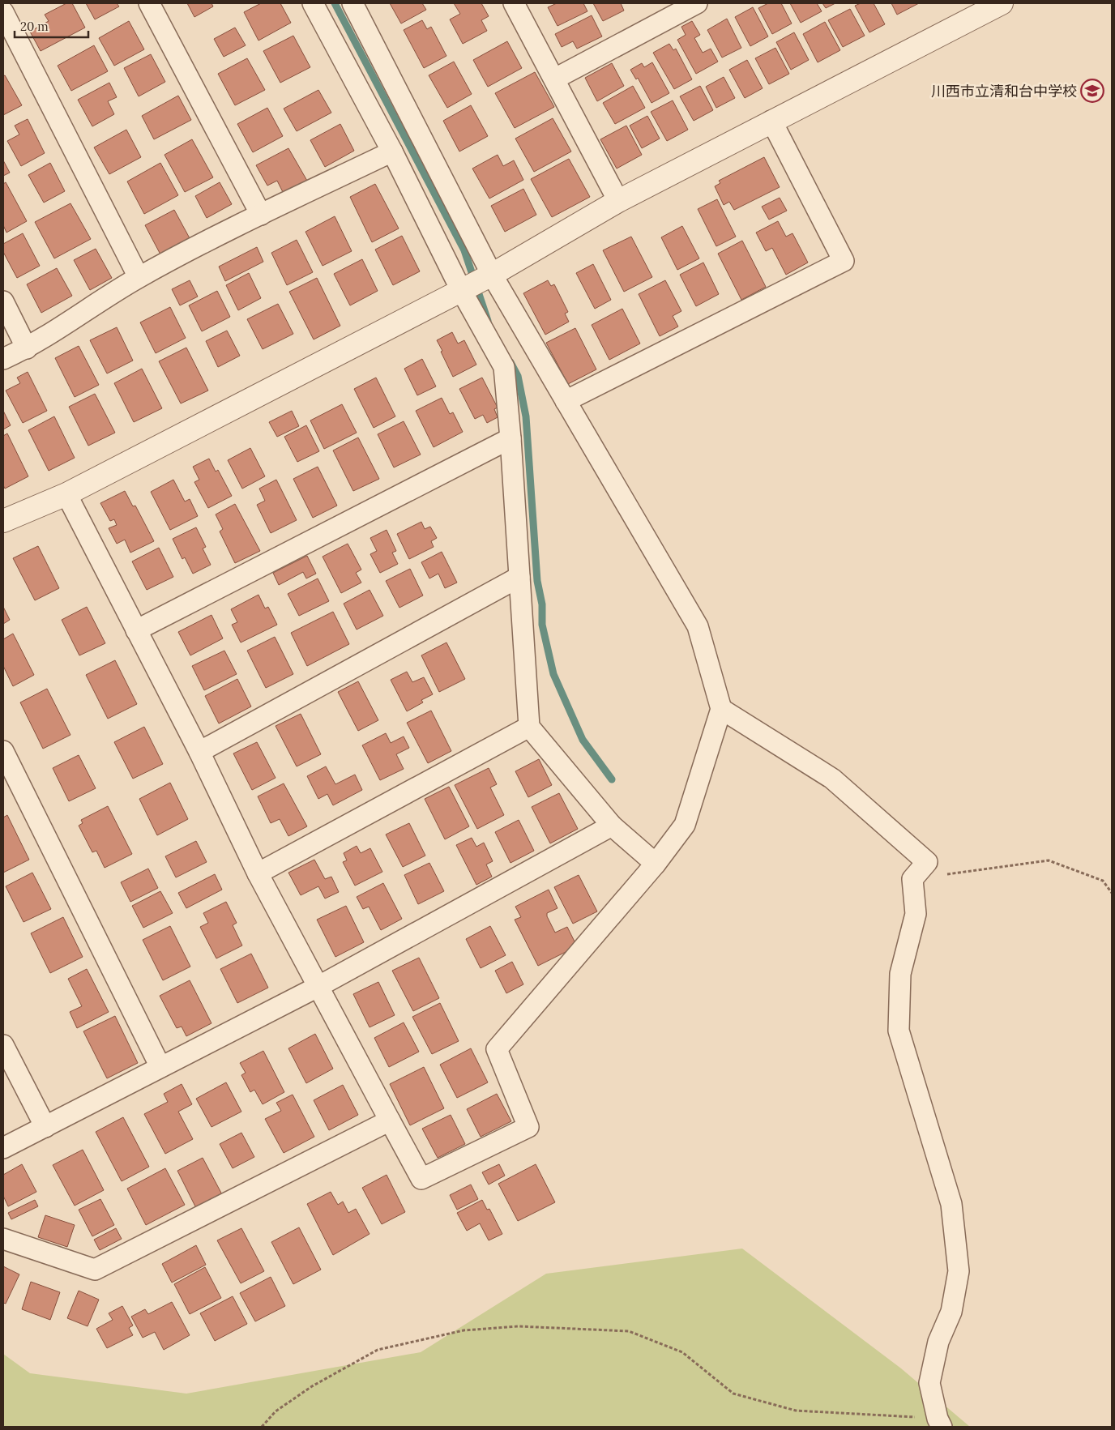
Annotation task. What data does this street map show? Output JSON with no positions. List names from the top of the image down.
{
  "places": {
    "school or university": ["川西市立清和台中学校"]
  },
  "scale_bar": "20 m"
}
